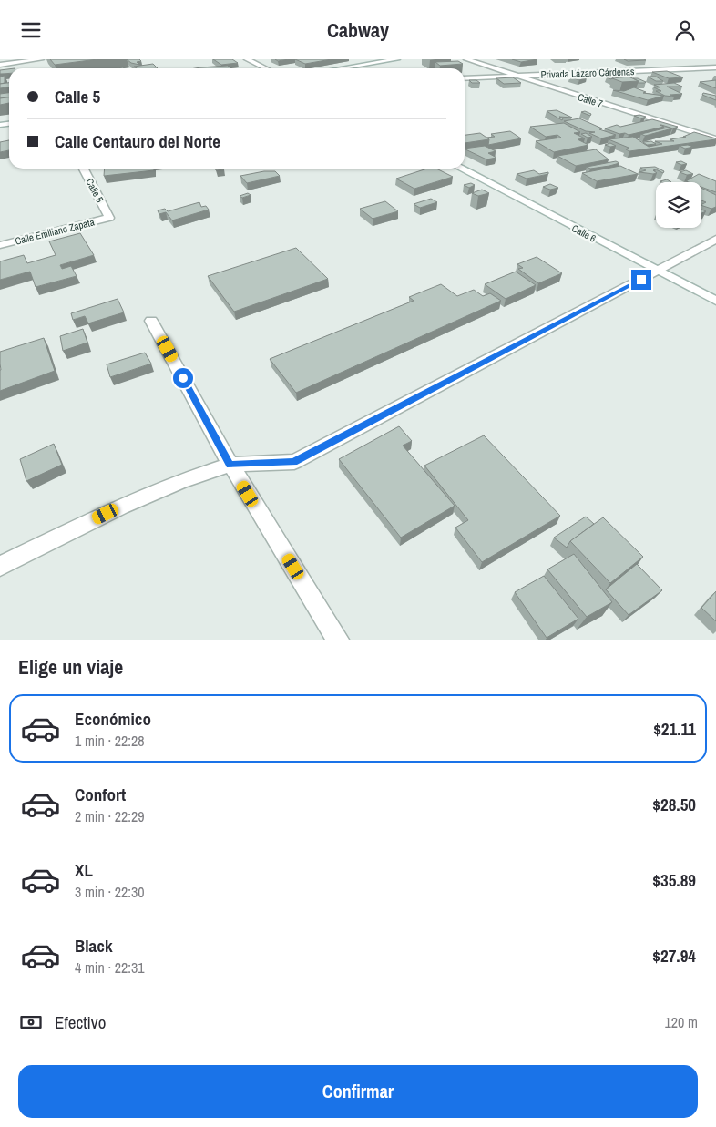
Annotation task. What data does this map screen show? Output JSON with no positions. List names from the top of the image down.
{
  "streets": {
    "street": [
      "Privada Lázaro Cárdenas",
      "Calle 7",
      "Calle 5",
      "Calle Emiliano Zapata",
      "Calle 6"
    ]
  },
  "crossings": [
    ["Privada Lázaro Cárdenas", "Calle 7"],
    ["Calle 5", "Calle Emiliano Zapata"]
  ],
  "page": {
    "header": "Cabway",
    "banner": ["Calle 5", "Calle Centauro del Norte"],
    "heading": "Elige un viaje",
    "list": [
      {
        "name": "Económico",
        "note": "1 min · 22:28",
        "value": "$21.11"
      },
      {
        "name": "Confort",
        "note": "2 min · 22:29",
        "value": "$28.50"
      },
      {
        "name": "XL",
        "note": "3 min · 22:30",
        "value": "$35.89"
      },
      {
        "name": "Black",
        "note": "4 min · 22:31",
        "value": "$27.94"
      }
    ],
    "pay": ["Efectivo", "120 m"],
    "buttons": "Confirmar"
  }
}
